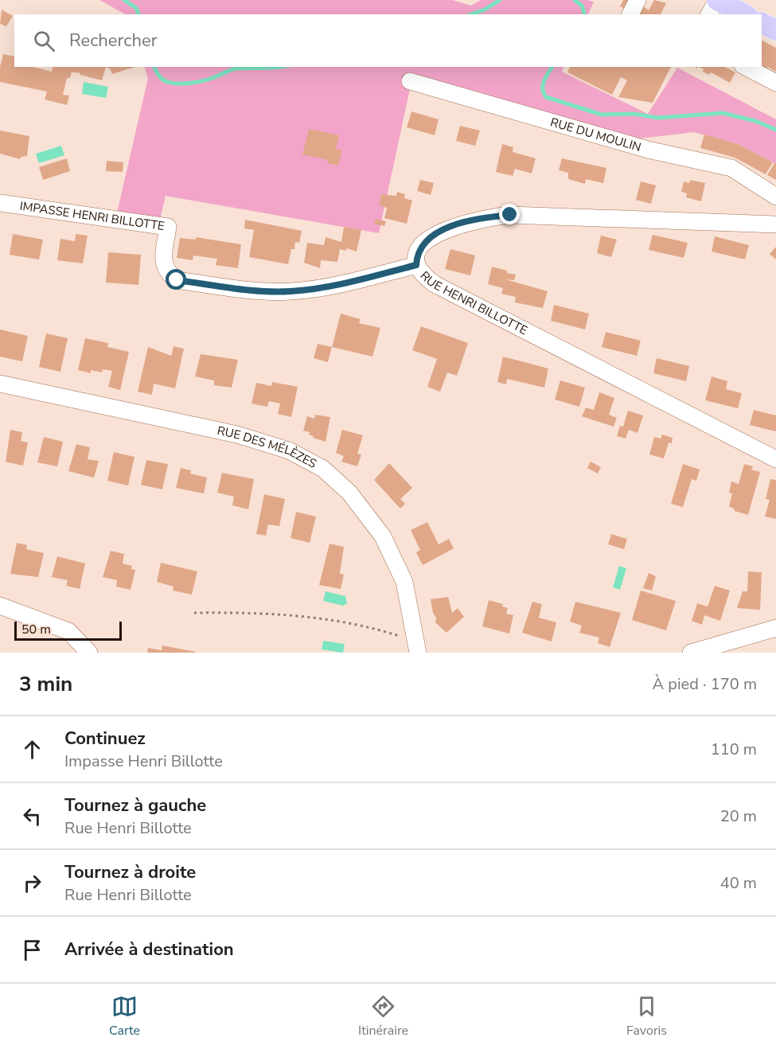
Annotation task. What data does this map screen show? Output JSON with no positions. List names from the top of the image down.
{
  "streets": {
    "street": [
      "RUE DU MOULIN",
      "IMPASSE HENRI BILLOTTE",
      "RUE HENRI BILLOTTE",
      "RUE DES MÉLÈZES"
    ]
  },
  "crossings": [
    ["IMPASSE HENRI BILLOTTE", "RUE HENRI BILLOTTE"]
  ],
  "scale_bar": "50 m",
  "page": {
    "search": "Rechercher",
    "scale": "50 m",
    "heading": ["3 min", "À pied · 170 m"],
    "list": [
      ["Continuez", "Impasse Henri Billotte", "110 m"],
      ["Tournez à gauche", "Rue Henri Billotte", "20 m"],
      ["Tournez à droite", "Rue Henri Billotte", "40 m"],
      "Arrivée à destination"
    ],
    "nav": ["Carte", "Itinéraire", "Favoris"]
  }
}
